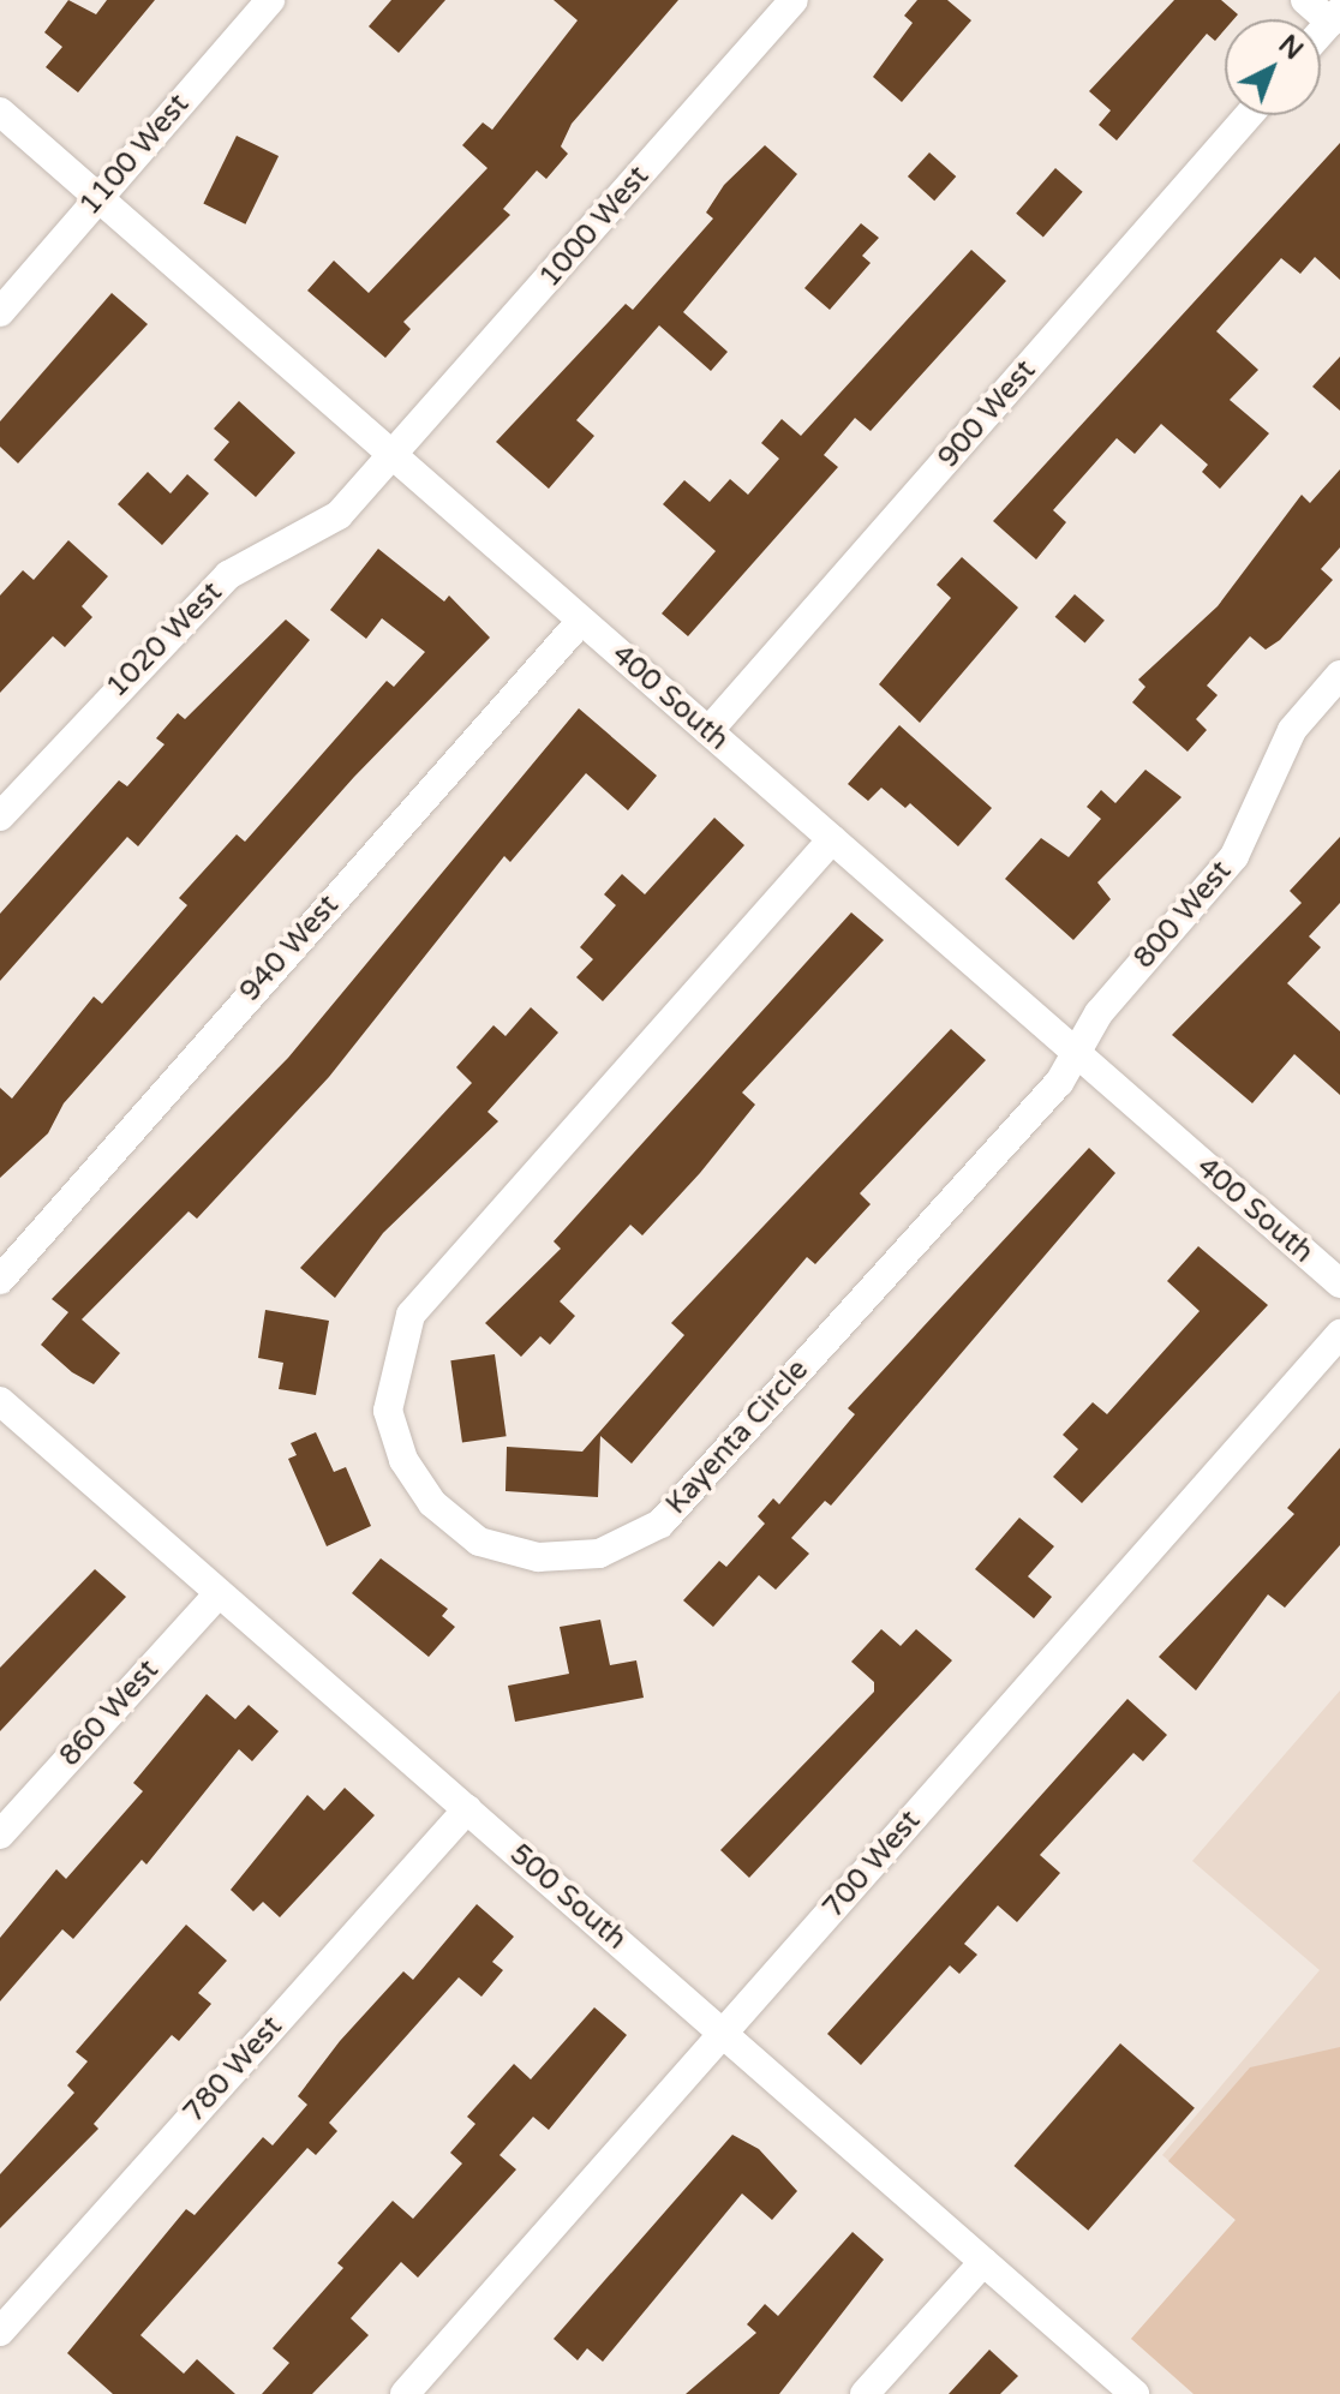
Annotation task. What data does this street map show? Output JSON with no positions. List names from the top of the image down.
{
  "streets": {
    "street": [
      "1100 West",
      "1000 West",
      "900 West",
      "1020 West",
      "400 South",
      "800 West",
      "940 West",
      "Kayenta Circle",
      "860 West",
      "700 West",
      "500 South",
      "780 West"
    ]
  },
  "crossings": [
    ["1100 West", "400 South"],
    ["1000 West", "1020 West"],
    ["1000 West", "400 South"],
    ["900 West", "400 South"],
    ["1020 West", "400 South"],
    ["400 South", "800 West"],
    ["400 South", "940 West"],
    ["400 South", "Kayenta Circle"],
    ["800 West", "Kayenta Circle"],
    ["860 West", "500 South"],
    ["700 West", "500 South"],
    ["500 South", "780 West"]
  ],
  "north": "top right"
}
